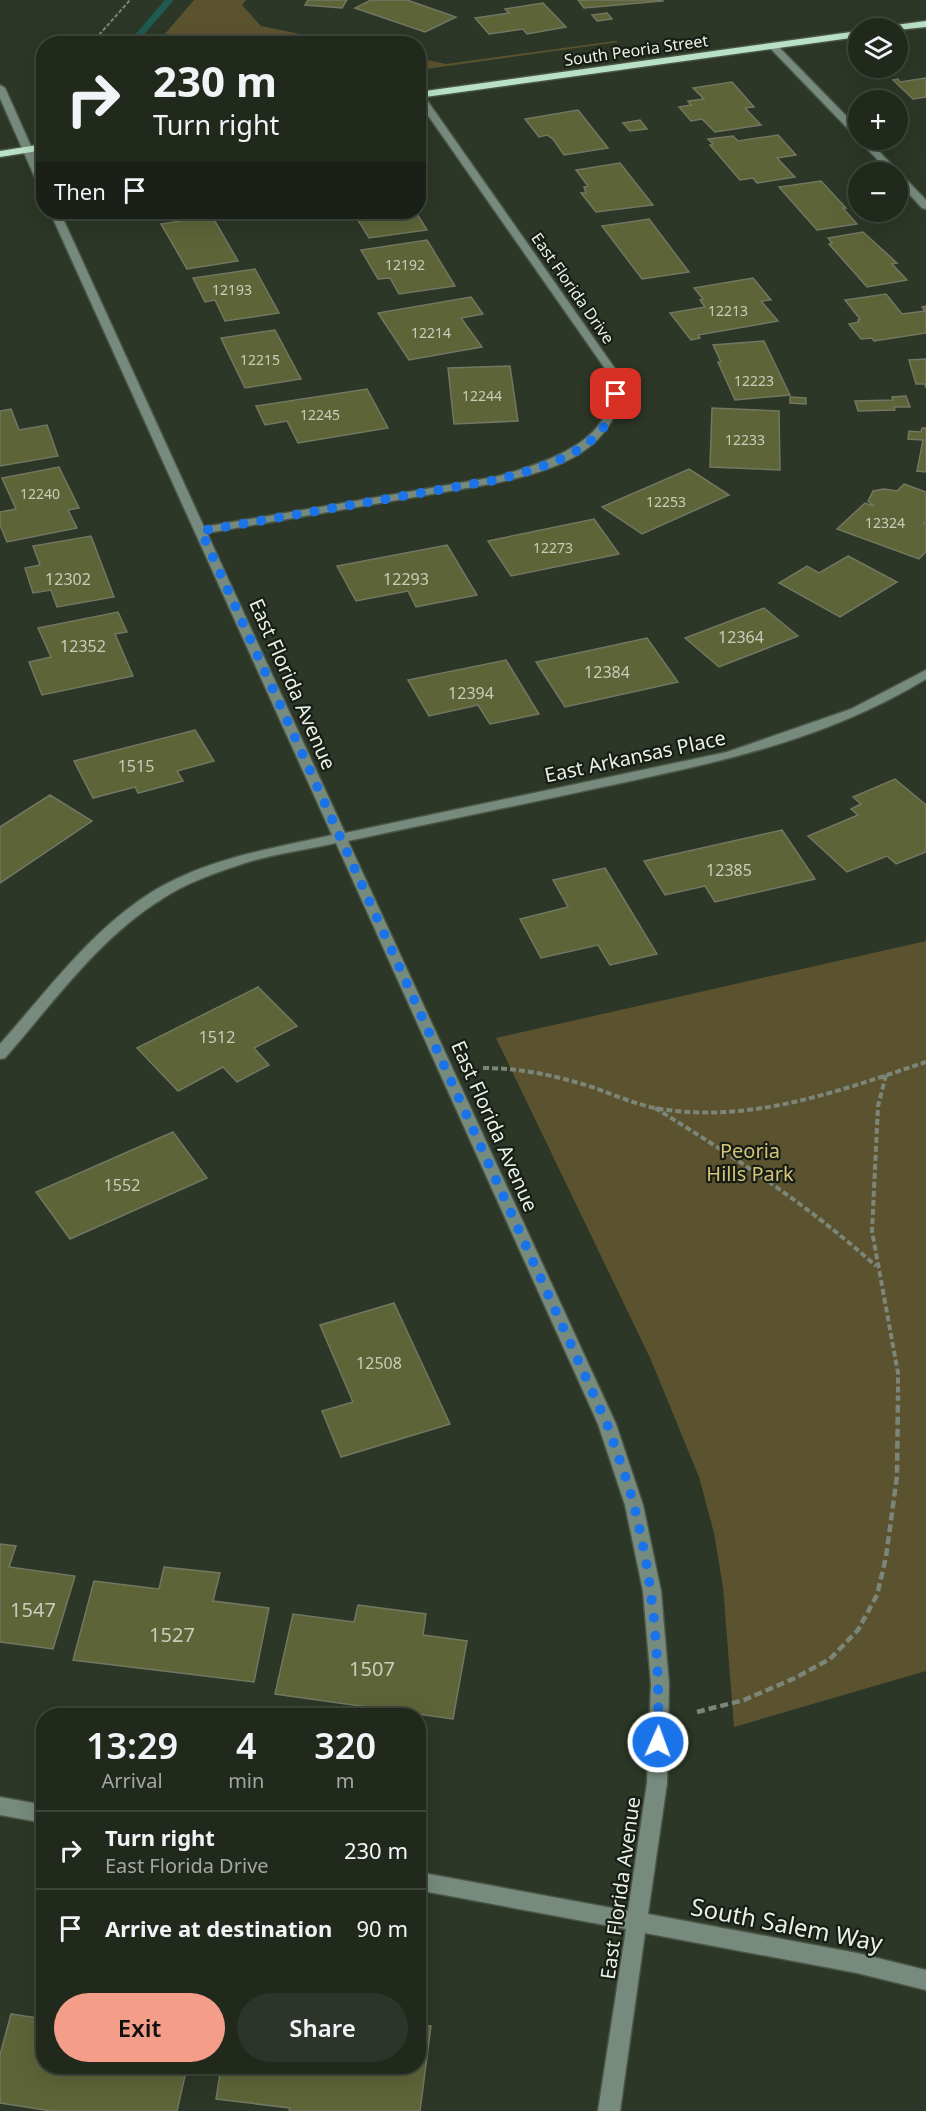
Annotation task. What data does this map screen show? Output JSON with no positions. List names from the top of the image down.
{
  "streets": {
    "main road": ["South Peoria Street"],
    "street": [
      "East Florida Drive",
      "East Florida Avenue",
      "East Arkansas Place",
      "South Salem Way"
    ]
  },
  "crossings": [
    ["East Florida Drive", "East Florida Avenue"],
    ["East Florida Avenue", "East Arkansas Place"],
    ["East Florida Avenue", "South Salem Way"]
  ],
  "parks": ["Peoria Hills Park"],
  "house_numbers": [
    "12192",
    "12193",
    "12213",
    "12214",
    "12215",
    "12223",
    "12244",
    "12245",
    "12233",
    "12240",
    "12253",
    "12324",
    "12273",
    "12302",
    "12293",
    "12364",
    "12352",
    "12384",
    "12394",
    "1515",
    "12385",
    "1512",
    "1552",
    "12508",
    "1547",
    "1527",
    "1507"
  ],
  "page": {
    "map_buttons": ["+", "−"],
    "turn": ["230 m", "Turn right"],
    "then": "Then",
    "eta": [
      "13:29",
      "Arrival",
      "4",
      "min",
      "320",
      "m"
    ],
    "list": [
      {
        "name": "Turn right",
        "note": "East Florida Drive",
        "value": "230 m"
      },
      {
        "name": "Arrive at destination",
        "value": "90 m"
      }
    ],
    "buttons": ["Exit", "Share"]
  }
}
